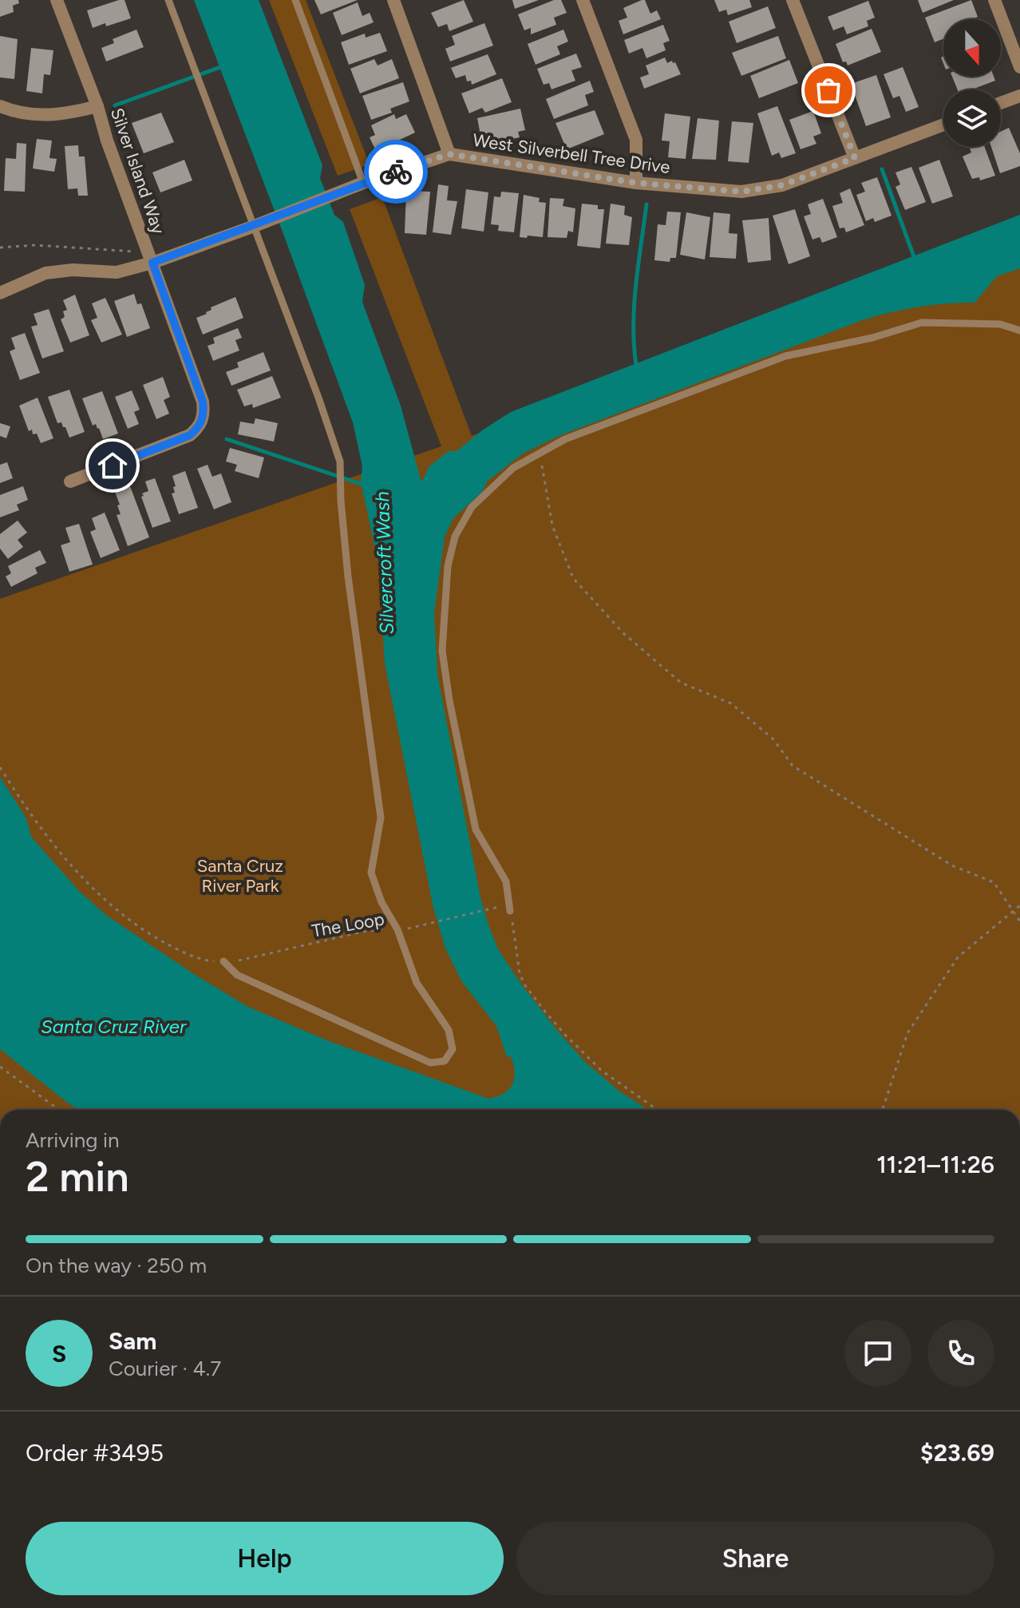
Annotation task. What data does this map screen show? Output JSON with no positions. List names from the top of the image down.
{
  "streets": {
    "street": ["West Silverbell Tree Drive", "Silver Island Way"],
    "path": ["The Loop"]
  },
  "crossings": [
    ["West Silverbell Tree Drive", "Silver Island Way"]
  ],
  "water": ["Silvercroft Wash", "Santa Cruz River"],
  "parks": ["Santa Cruz River Park"],
  "north": "bottom",
  "page": {
    "heading": ["2 min", "Arriving in", "11:21–11:26"],
    "panel": [
      "Sam",
      "Courier · 4.7",
      "Order #3495",
      "$23.69"
    ],
    "bar": "On the way · 250 m",
    "round": "S",
    "buttons": ["Help", "Share"]
  }
}
